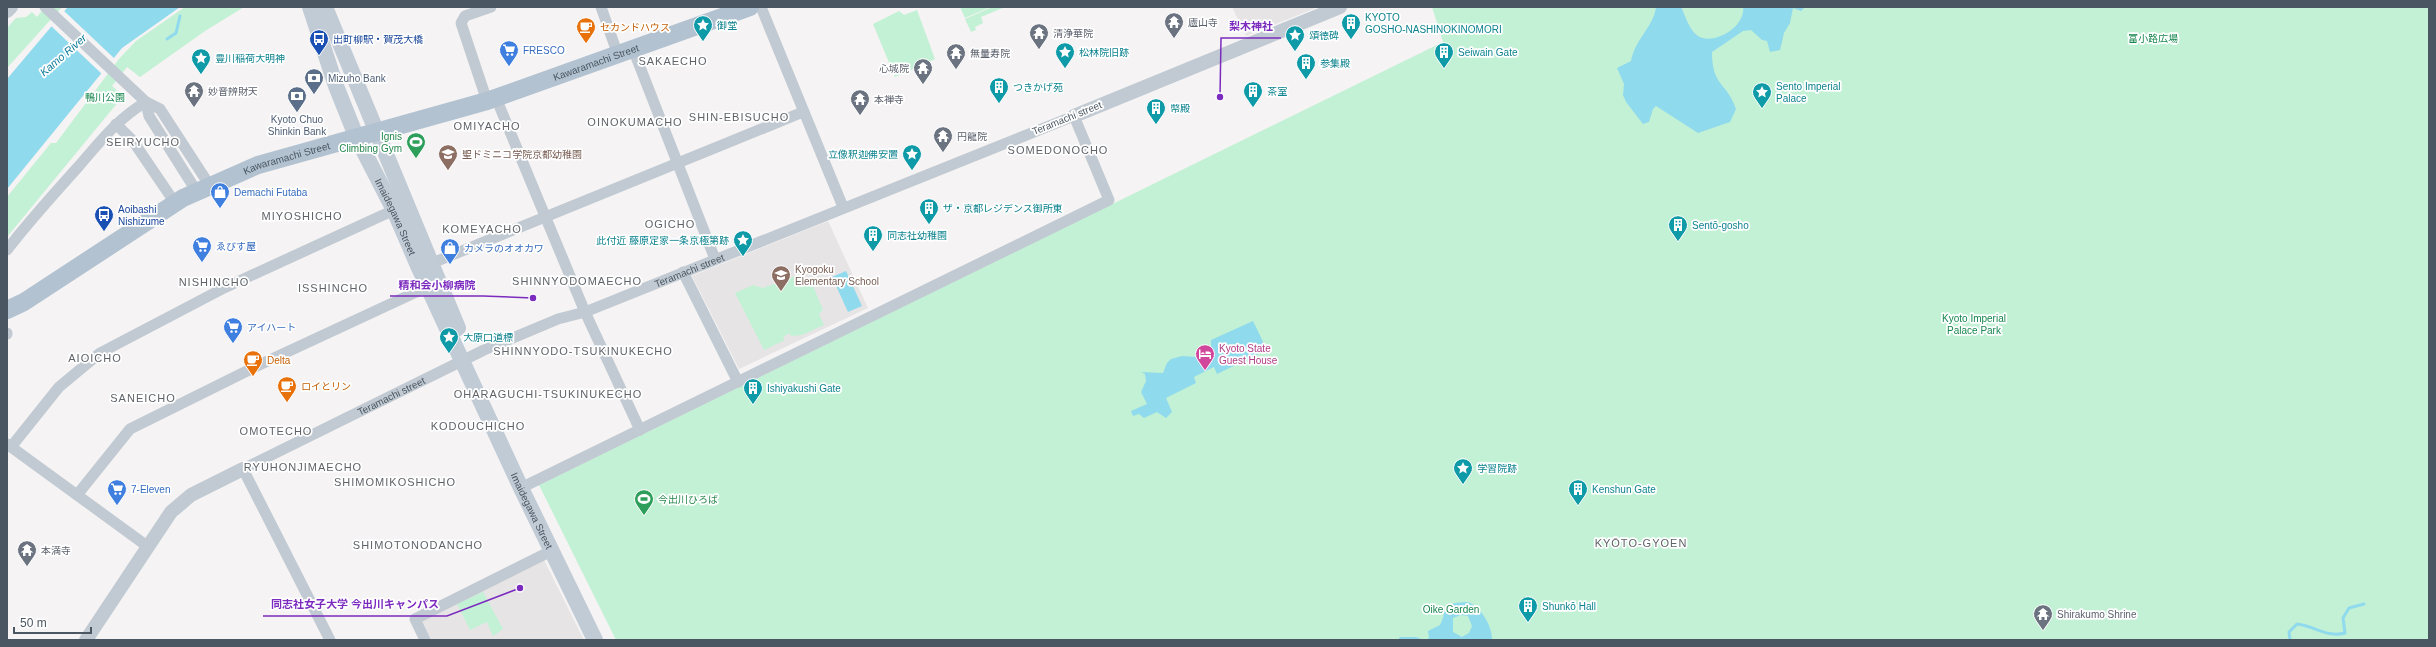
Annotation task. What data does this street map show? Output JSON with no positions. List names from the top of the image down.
{
  "streets": {
    "main road": ["Kawaramachi Street", "Imaidegawa Street"],
    "street": ["Teramachi street"]
  },
  "crossings": [
    ["Kawaramachi Street", "Imaidegawa Street"],
    ["Teramachi street", "Imaidegawa Street"]
  ],
  "districts": [
    "SAKAECHO",
    "SHIN-EBISUCHO",
    "OINOKUMACHO",
    "OMIYACHO",
    "SEIRYUCHO",
    "SOMEDONOCHO",
    "MIYOSHICHO",
    "OGICHO",
    "KOMEYACHO",
    "SHINNYODOMAECHO",
    "NISHINCHO",
    "ISSHINCHO",
    "SHINNYODO-TSUKINUKECHO",
    "AIOICHO",
    "OHARAGUCHI-TSUKINUKECHO",
    "SANEICHO",
    "KODOUCHICHO",
    "OMOTECHO",
    "RYUHONJIMAECHO",
    "SHIMOMIKOSHICHO",
    "KYŌTO-GYOEN",
    "SHIMOTONODANCHO"
  ],
  "water": ["Kamo River"],
  "parks": [
    "富小路広場",
    "鴨川公園",
    "Kyoto Imperial Palace Park",
    "Oike Garden"
  ],
  "places": {
    "temple": [
      "廬山寺",
      "清浄華院",
      "無量寿院",
      "心城院",
      "妙音辨財天",
      "本禅寺",
      "円龍院",
      "本満寺",
      "Shirakumo Shrine"
    ],
    "building": [
      "KYOTO GOSHO-NASHINOKINOMORI",
      "Seiwain Gate",
      "参集殿",
      "つきかげ苑",
      "茶室",
      "幣殿",
      "ザ・京都レジデンス御所東",
      "Sentō-gosho",
      "同志社幼稚園",
      "Ishiyakushi Gate",
      "Kenshun Gate",
      "Shunkō Hall"
    ],
    "place": [
      "御堂",
      "頌徳碑",
      "松林院旧跡",
      "豊川稲荷大明神",
      "Sento Imperial Palace",
      "立像釈迦佛安置",
      "此付近 藤原定家一条京極第跡",
      "大原口道標",
      "学習院跡"
    ],
    "cafe": ["セカンドハウス", "Delta", "ロイとリン"],
    "bus stop": ["出町柳駅・賀茂大橋", "Aoibashi Nishizume"],
    "supermarket": [
      "FRESCO",
      "ゑびす屋",
      "アイハート",
      "7-Eleven"
    ],
    "bank": ["Mizuho Bank", "Kyoto Chuo Shinkin Bank"],
    "other": ["梨木神社", "精和会小柳病院", "同志社女子大学 今出川キャンパス"],
    "sports": ["Ignis Climbing Gym", "今出川ひろば"],
    "school or university": ["聖ドミニコ学院京都幼稚園", "Kyogoku Elementary School"],
    "shop": ["Demachi Futaba", "カメラのオオカワ"],
    "hotel": ["Kyoto State Guest House"]
  },
  "scale_bar": "50 m"
}
